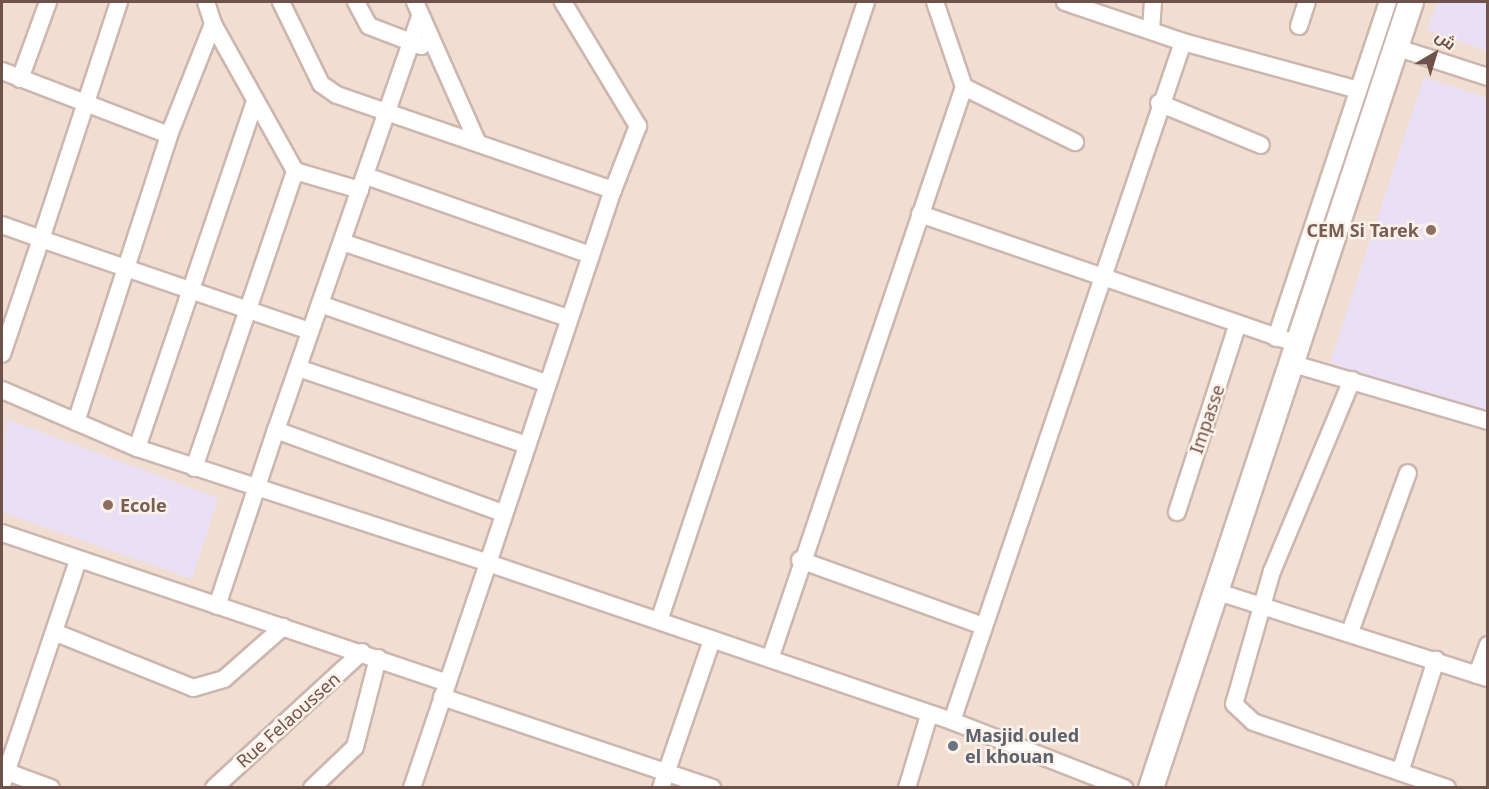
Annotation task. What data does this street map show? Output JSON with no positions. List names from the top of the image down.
{
  "streets": {
    "street": ["Impasse", "Rue Felaoussen"]
  },
  "places": ["CEM Si Tarek", "Ecole", "Masjid ouled el khouan"],
  "north": "top right"
}
